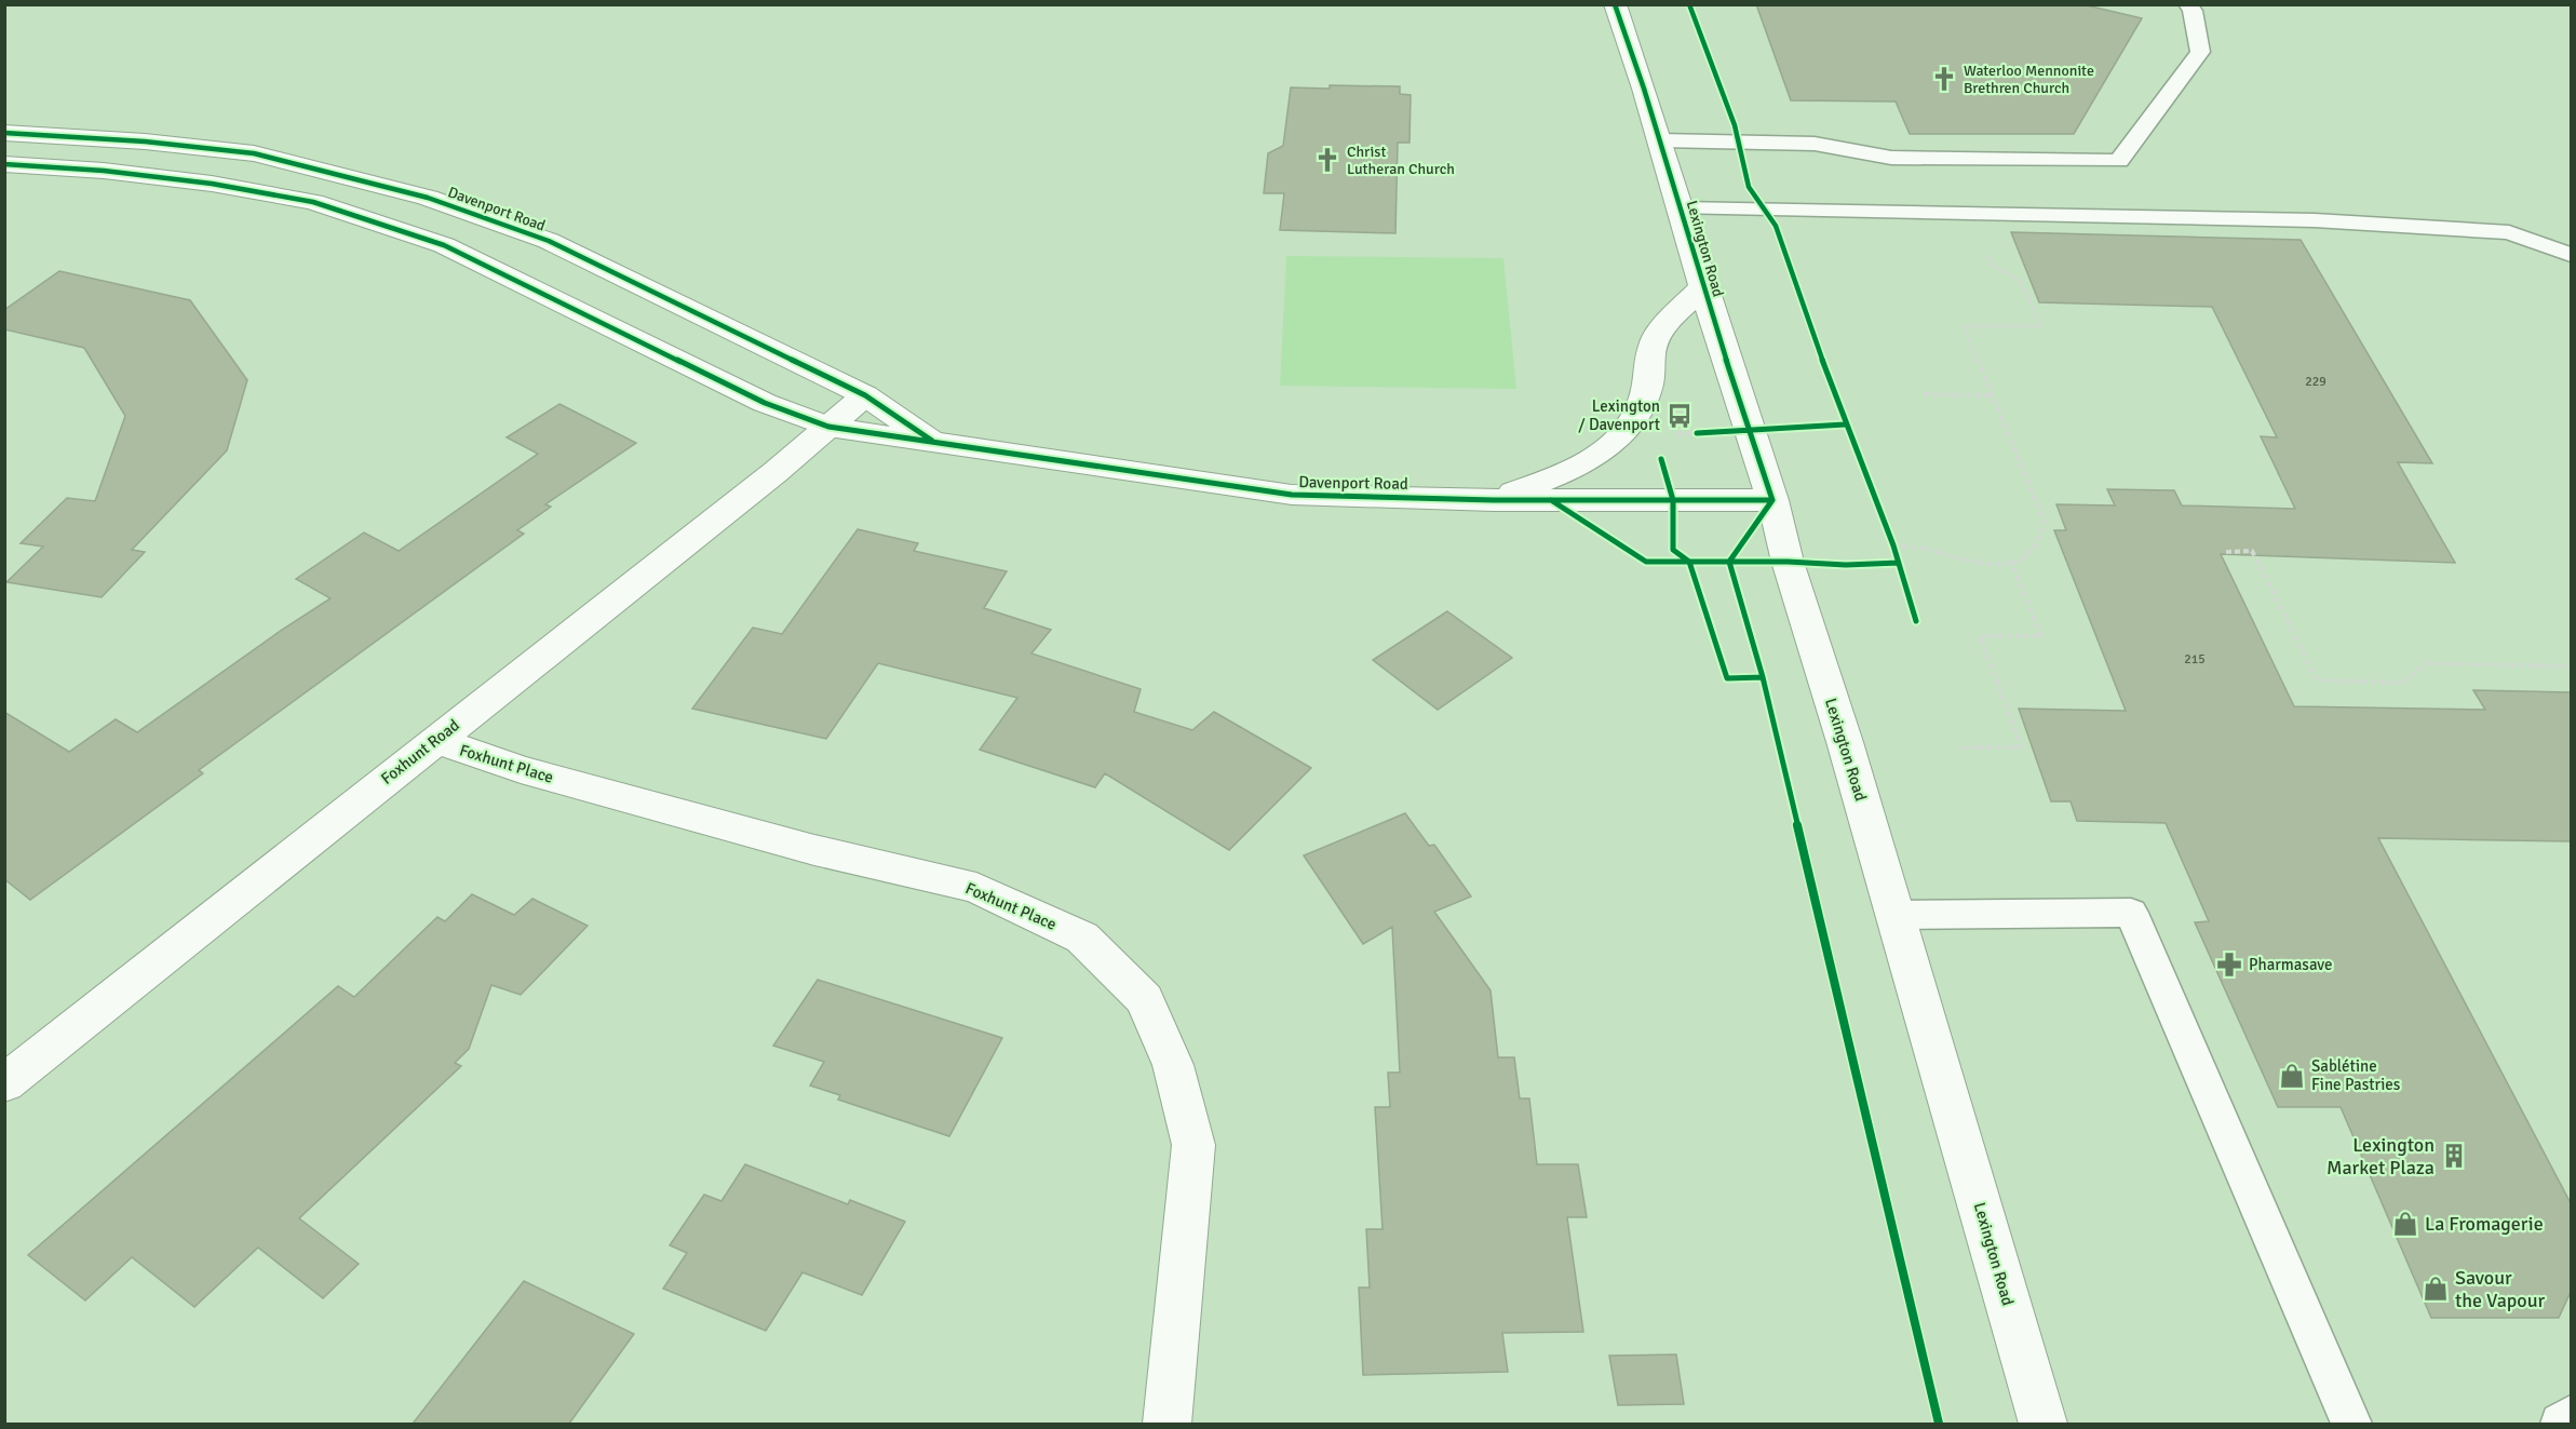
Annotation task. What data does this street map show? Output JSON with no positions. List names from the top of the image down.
{
  "streets": {
    "street": [
      "Davenport Road",
      "Lexington Road",
      "Foxhunt Road",
      "Foxhunt Place"
    ]
  },
  "crossings": [
    ["Davenport Road", "Lexington Road"],
    ["Davenport Road", "Foxhunt Road"],
    ["Foxhunt Road", "Foxhunt Place"]
  ],
  "places": {
    "church": ["Waterloo Mennonite Brethren Church", "Christ Lutheran Church"],
    "bus stop": ["Lexington / Davenport"],
    "pharmacy": ["Pharmasave"],
    "shop": ["Sablétine Fine Pastries", "La Fromagerie", "Savour the Vapour"],
    "building": ["Lexington Market Plaza"]
  },
  "house_numbers": ["229", "215"]
}
